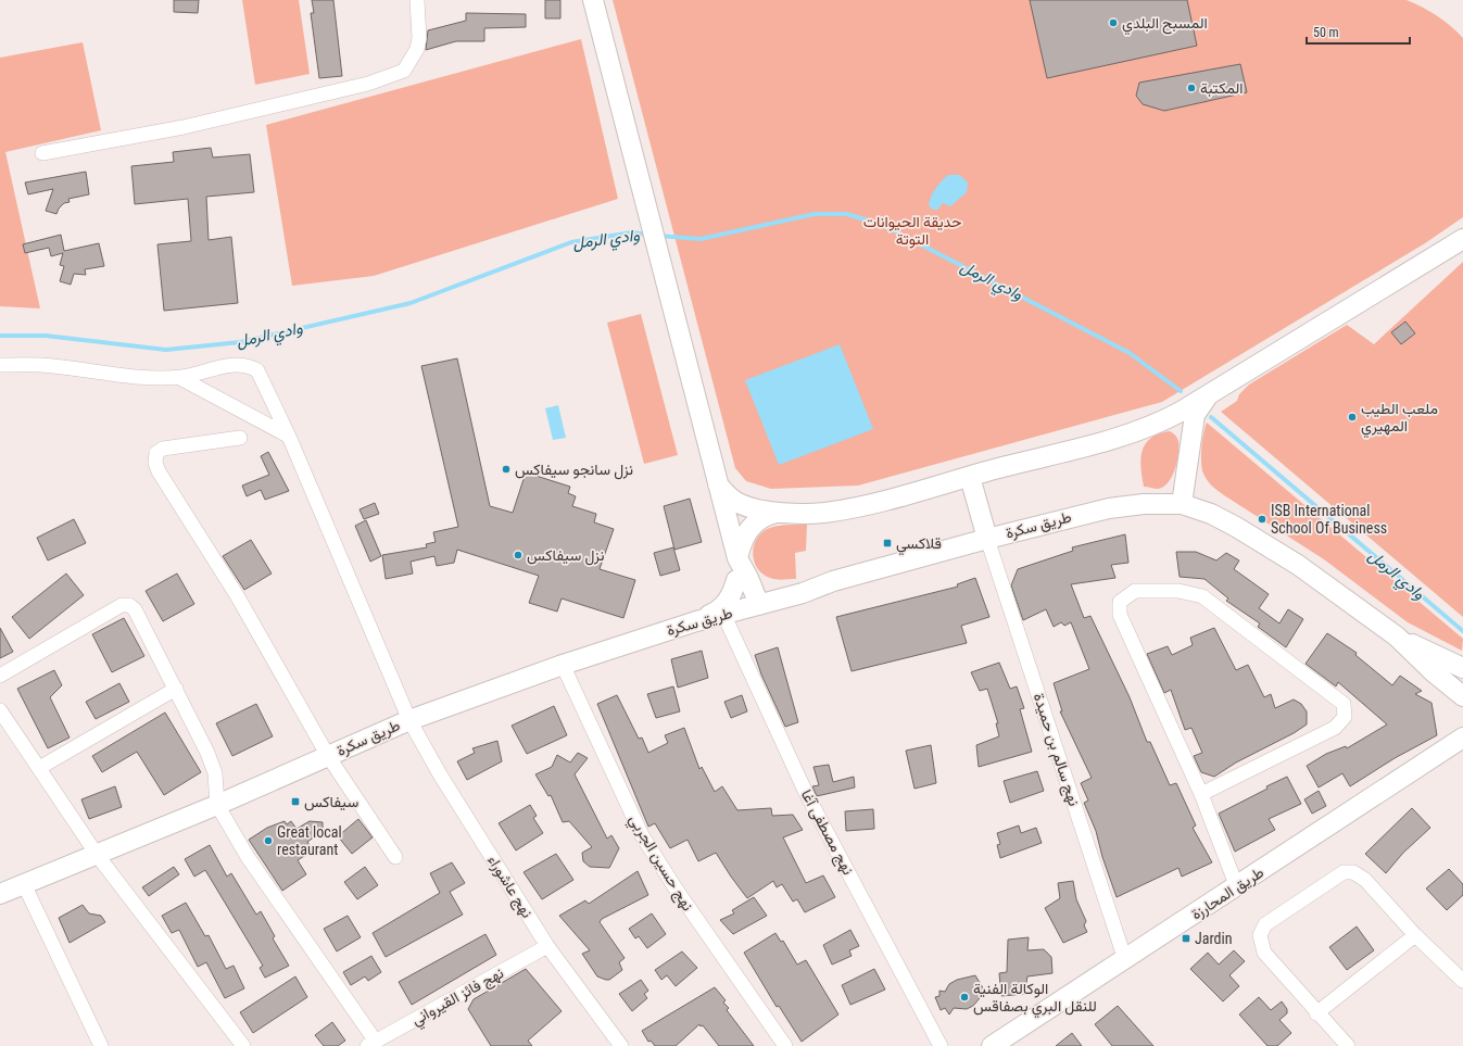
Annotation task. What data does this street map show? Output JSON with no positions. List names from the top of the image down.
{
  "streets": {
    "main road": ["طريق سكرة", "طريق المحارزة"],
    "street": [
      "نهج سالم بن حميدة",
      "نهج مصطفى آغا",
      "نهج حسين الجربي",
      "نهج عاشوراء",
      "نهج فائز القيرواني"
    ]
  },
  "crossings": [
    ["طريق سكرة", "نهج سالم بن حميدة"],
    ["طريق سكرة", "نهج مصطفى آغا"],
    ["طريق سكرة", "نهج حسين الجربي"],
    ["طريق سكرة", "نهج عاشوراء"],
    ["نهج سالم بن حميدة", "طريق المحارزة"],
    ["نهج عاشوراء", "نهج فائز القيرواني"]
  ],
  "water": ["وادي الرمل"],
  "parks": ["حديقة الحيوانات التوتة"],
  "places": {
    "other": [
      "المسبح البلدي",
      "المكتبة",
      "ملعب الطيب المهيري",
      "نزل سانجو سيفاكس",
      "ISB International School Of Business",
      "نزل سيفاكس",
      "Great local restaurant",
      "الوكالة الفنية للنقل البري بصفاقس"
    ],
    "transit": ["قلاكسي", "سيفاكس", "Jardin"]
  },
  "scale_bar": "50 m"
}
